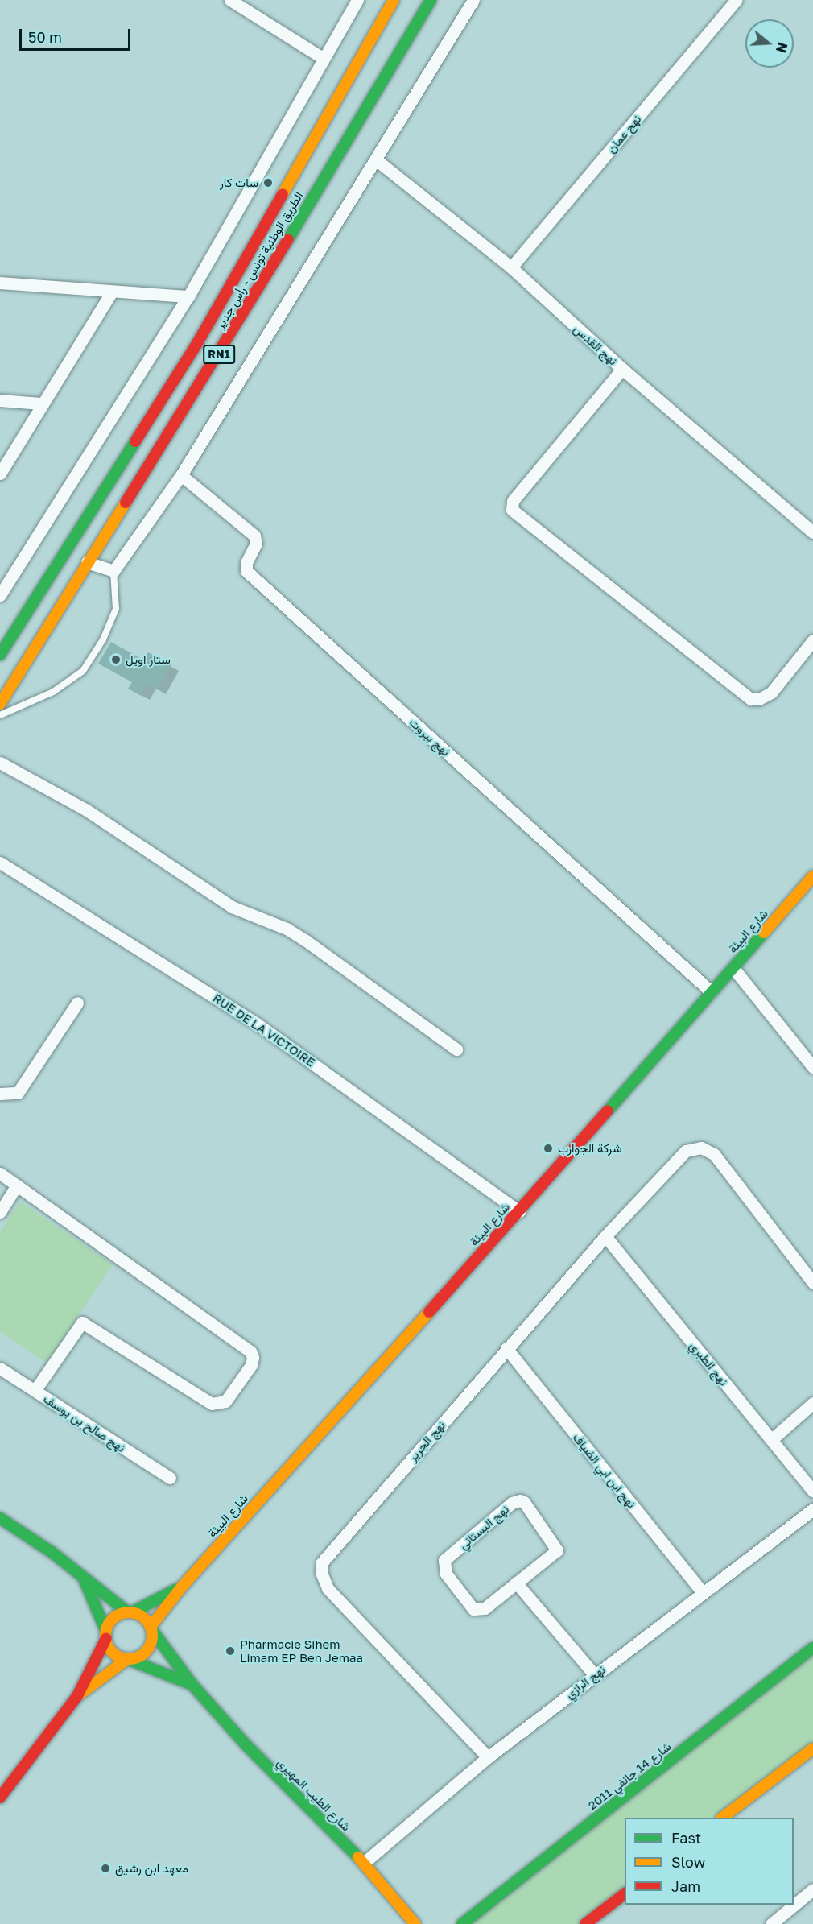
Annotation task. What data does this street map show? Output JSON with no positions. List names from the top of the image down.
{
  "streets": {
    "main road": [
      "الطريق الوطنية تونس - رأس جدير",
      "RN1",
      "شارع البيئة",
      "شارع 14 جانفي 2011",
      "شارع الطيب المهيري"
    ],
    "street": [
      "نهج عمان",
      "نهج القدس",
      "نهج بيروت",
      "RUE DE LA VICTOIRE",
      "نهج الطبري",
      "نهج صالح بن يوسف",
      "نهج الجرير",
      "نهج ابن ابي الضياف",
      "نهج البستاني",
      "نهج الرازي"
    ]
  },
  "crossings": [
    ["نهج عمان", "نهج القدس"],
    ["نهج بيروت", "شارع البيئة"],
    ["شارع البيئة", "RUE DE LA VICTOIRE"],
    ["شارع البيئة", "شارع الطيب المهيري"],
    ["نهج الطبري", "نهج الجرير"],
    ["نهج الجرير", "نهج ابن ابي الضياف"],
    ["نهج الجرير", "نهج الرازي"],
    ["نهج ابن ابي الضياف", "نهج الرازي"],
    ["نهج الرازي", "شارع الطيب المهيري"]
  ],
  "places": [
    "سات كار",
    "ستار اويل",
    "شركة الجوارب",
    "Pharmacie Sihem Limam EP Ben Jemaa",
    "معهد ابن رشيق"
  ],
  "legend": ["Fast", "Slow", "Jam"],
  "scale_bar": "50 m",
  "north": "right"
}
